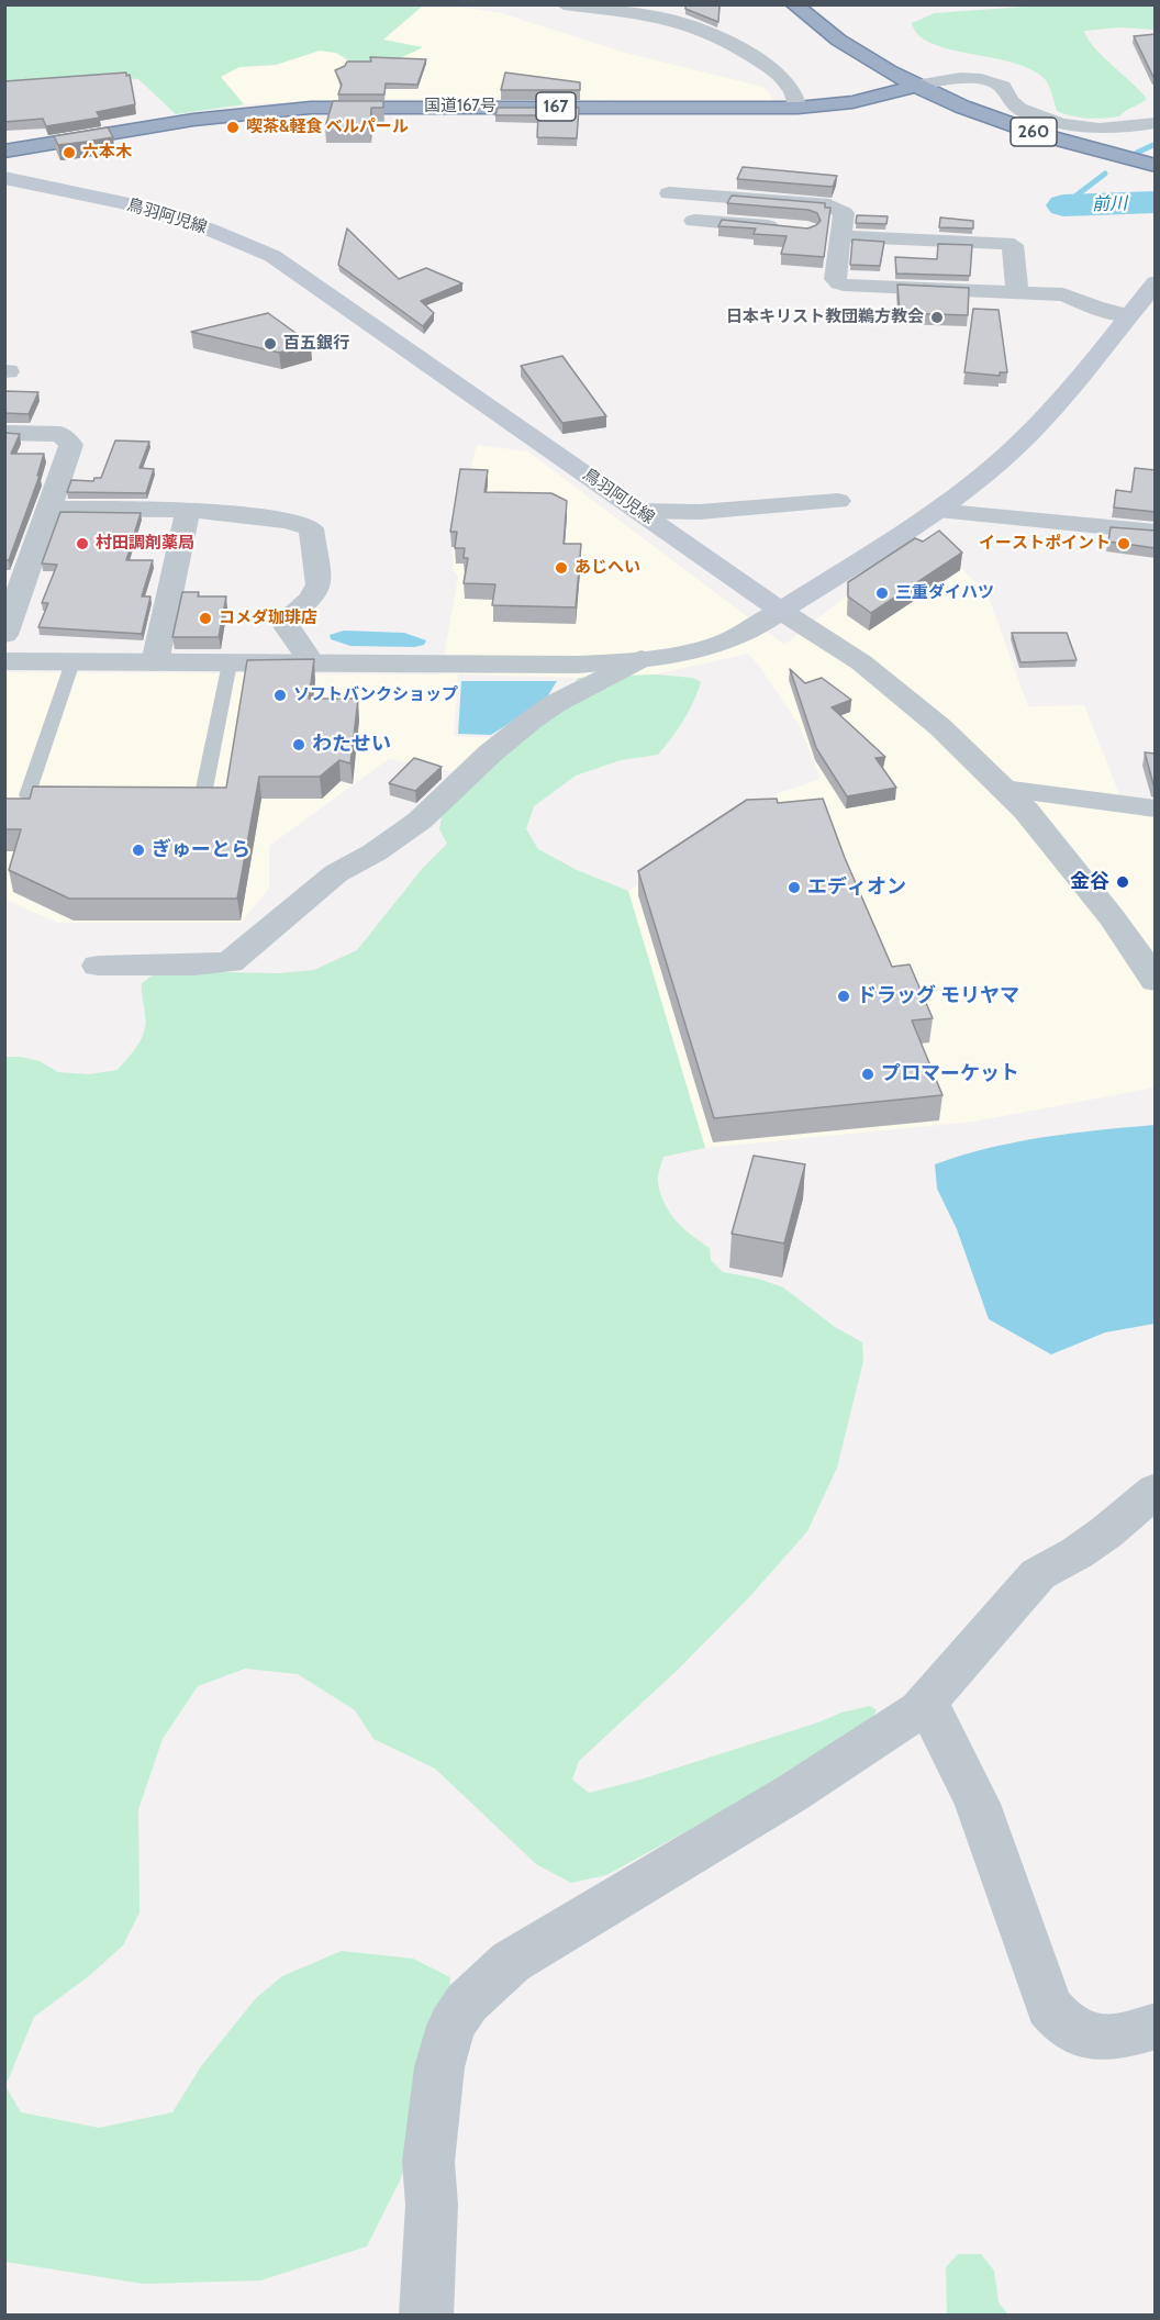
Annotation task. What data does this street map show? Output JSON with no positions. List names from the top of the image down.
{
  "streets": {
    "highway": ["国道167号", "167", "260"],
    "main road": ["鳥羽阿児線"]
  },
  "crossings": [
    ["国道167号", "260"]
  ],
  "water": ["前川"],
  "places": [
    "喫茶&軽食 ベルパール",
    "六本木",
    "日本キリスト教団鵜方教会",
    "百五銀行",
    "村田調剤薬局",
    "イーストポイント",
    "あじへい",
    "三重ダイハツ",
    "コメダ珈琲店",
    "ソフトバンクショップ",
    "わたせい",
    "ぎゅーとら",
    "金谷",
    "エディオン",
    "ドラッグ モリヤマ",
    "プロマーケット"
  ]
}
